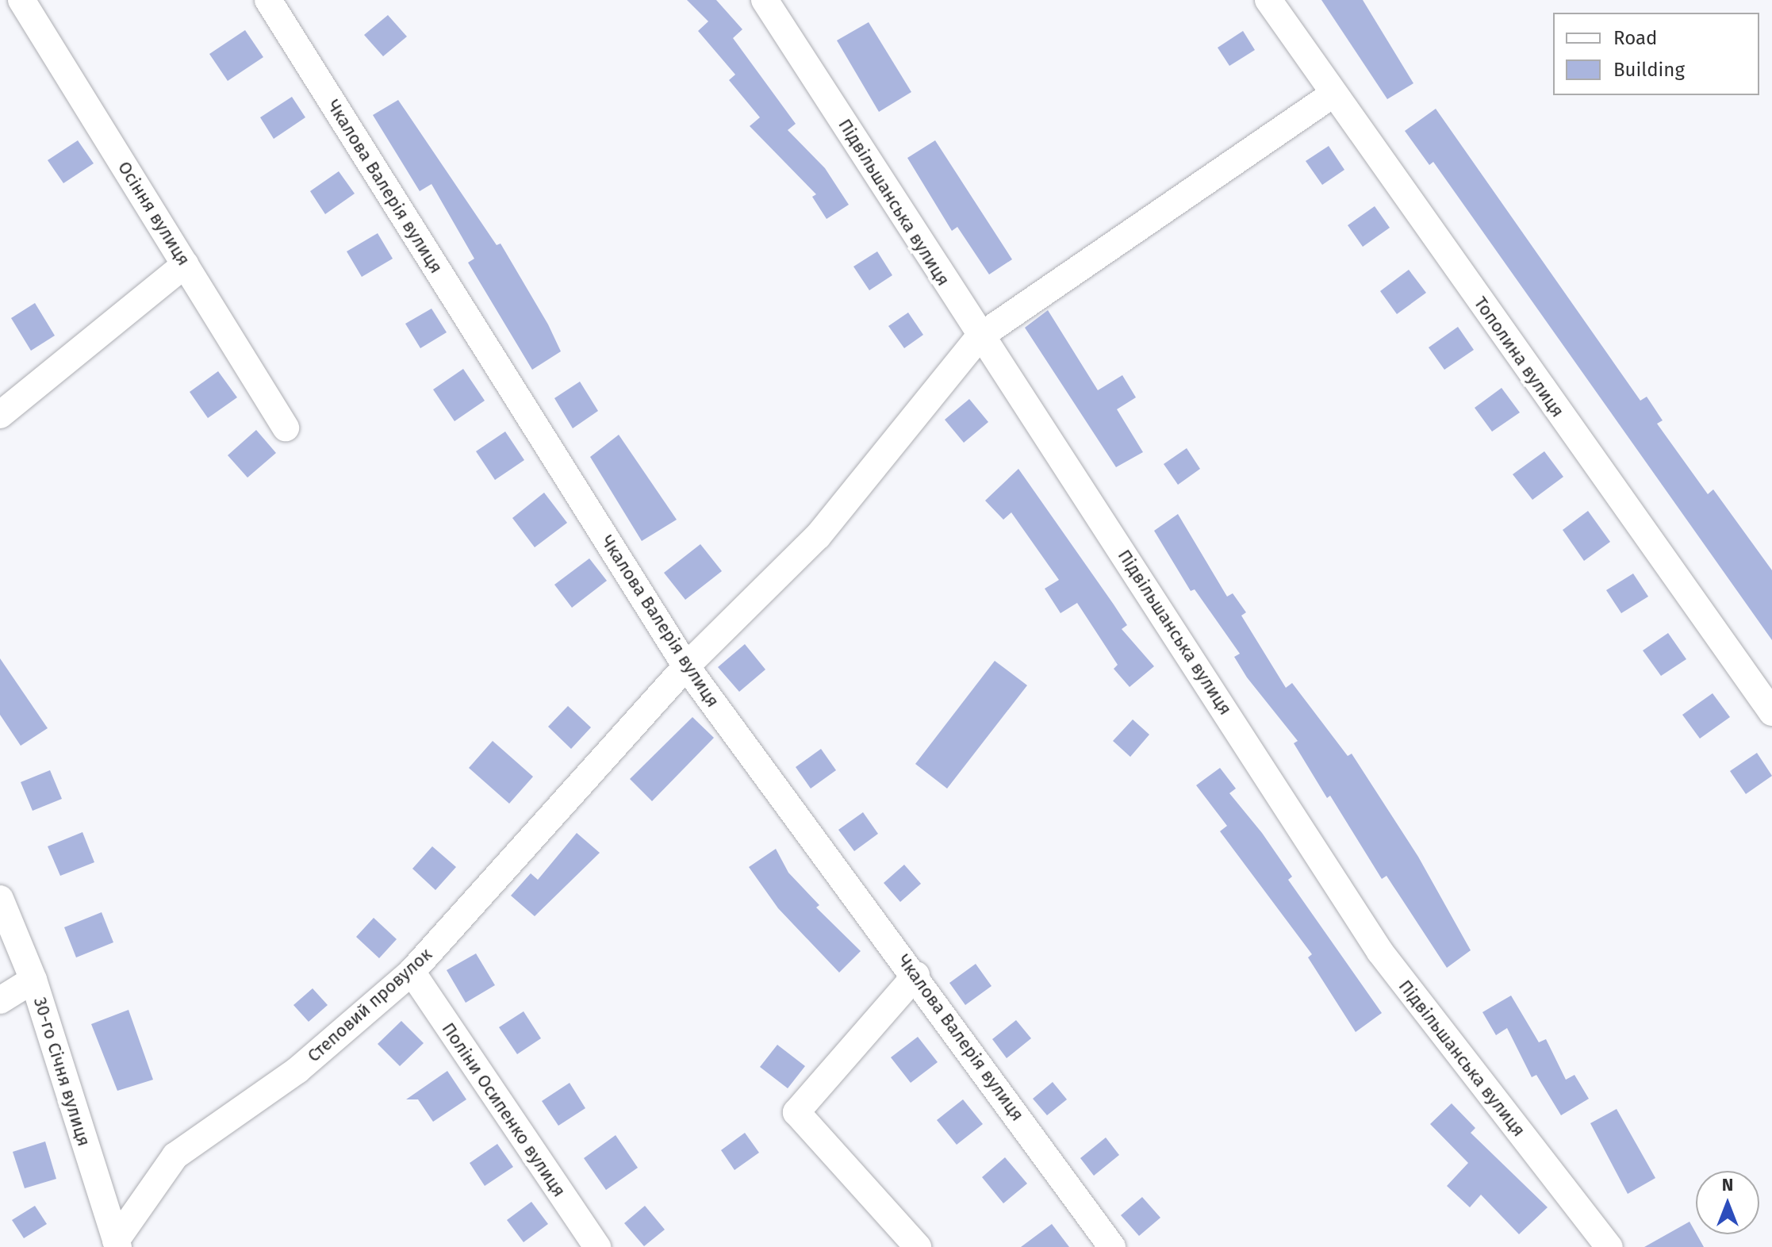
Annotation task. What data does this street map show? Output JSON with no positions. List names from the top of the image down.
{
  "streets": {
    "street": [
      "Чкалова Валерія вулиця",
      "Підвільшанська вулиця",
      "Осіння вулиця",
      "Тополина вулиця",
      "Степовий провулок",
      "30-го Січня вулиця",
      "Поліни Осипенко вулиця"
    ]
  },
  "crossings": [
    ["Чкалова Валерія вулиця", "Степовий провулок"],
    ["Підвільшанська вулиця", "Степовий провулок"],
    ["Тополина вулиця", "Степовий провулок"],
    ["Степовий провулок", "30-го Січня вулиця"],
    ["Степовий провулок", "Поліни Осипенко вулиця"]
  ],
  "legend": ["Road", "Building"],
  "north": "top"
}
